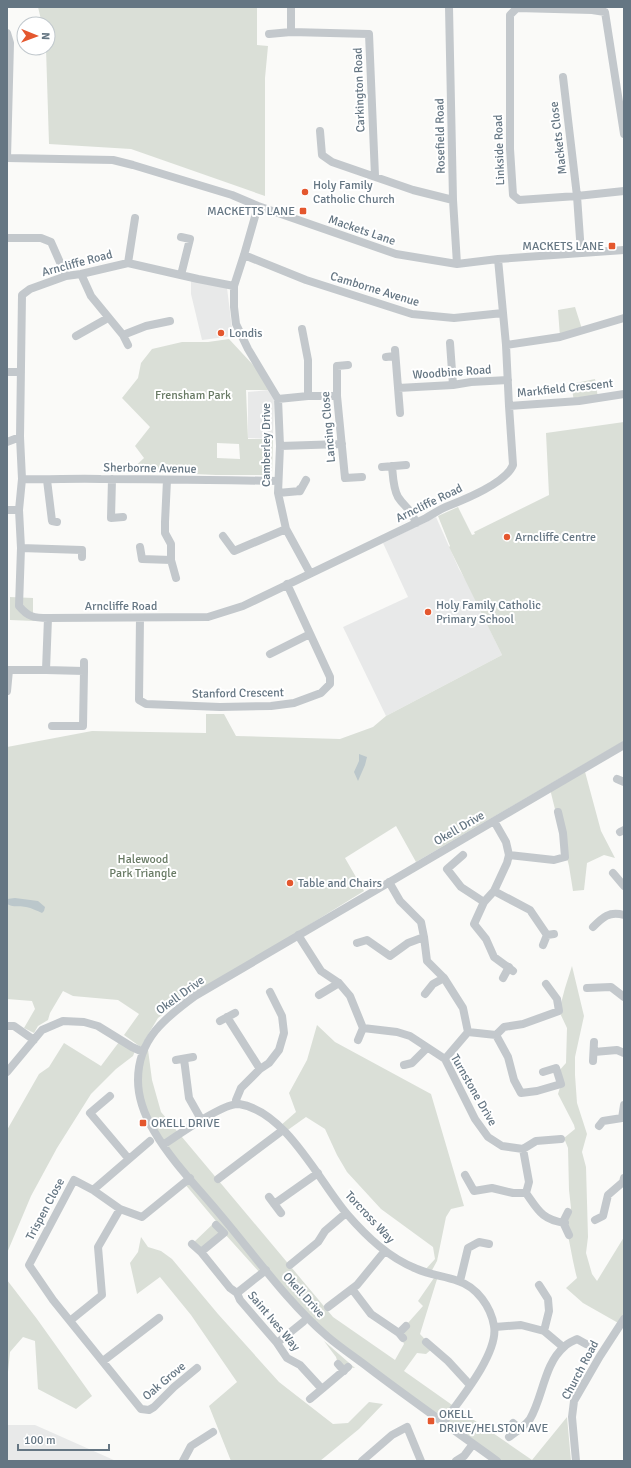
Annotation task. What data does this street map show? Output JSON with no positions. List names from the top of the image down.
{
  "streets": {
    "street": [
      "Carkington Road",
      "Rosefield Road",
      "Mackets Close",
      "Linkside Road",
      "Mackets Lane",
      "Arncliffe Road",
      "Camborne Avenue",
      "Woodbine Road",
      "Markfield Crescent",
      "Lancing Close",
      "Camberley Drive",
      "Sherborne Avenue",
      "Stanford Crescent",
      "Okell Drive",
      "Turnstone Drive",
      "Trispen Close",
      "Torcross Way",
      "Saint Ives Way",
      "Church Road",
      "Oak Grove"
    ]
  },
  "crossings": [
    ["Rosefield Road", "Mackets Lane"],
    ["Mackets Close", "Linkside Road"],
    ["Mackets Lane", "Arncliffe Road"],
    ["Mackets Lane", "Camberley Drive"],
    ["Arncliffe Road", "Camborne Avenue"],
    ["Arncliffe Road", "Woodbine Road"],
    ["Arncliffe Road", "Markfield Crescent"],
    ["Arncliffe Road", "Camberley Drive"],
    ["Arncliffe Road", "Sherborne Avenue"],
    ["Arncliffe Road", "Stanford Crescent"],
    ["Camborne Avenue", "Camberley Drive"],
    ["Camberley Drive", "Sherborne Avenue"],
    ["Okell Drive", "Trispen Close"],
    ["Okell Drive", "Torcross Way"],
    ["Okell Drive", "Saint Ives Way"],
    ["Trispen Close", "Oak Grove"]
  ],
  "parks": ["Frensham Park", "Halewood Park Triangle"],
  "places": {
    "other": [
      "Holy Family Catholic Church",
      "Londis",
      "Arncliffe Centre",
      "Holy Family Catholic Primary School",
      "Table and Chairs"
    ],
    "transit": [
      "MACKETTS LANE",
      "MACKETS LANE",
      "OKELL DRIVE",
      "OKELL DRIVE/HELSTON AVE"
    ]
  },
  "scale_bar": "100 m",
  "north": "right"
}
